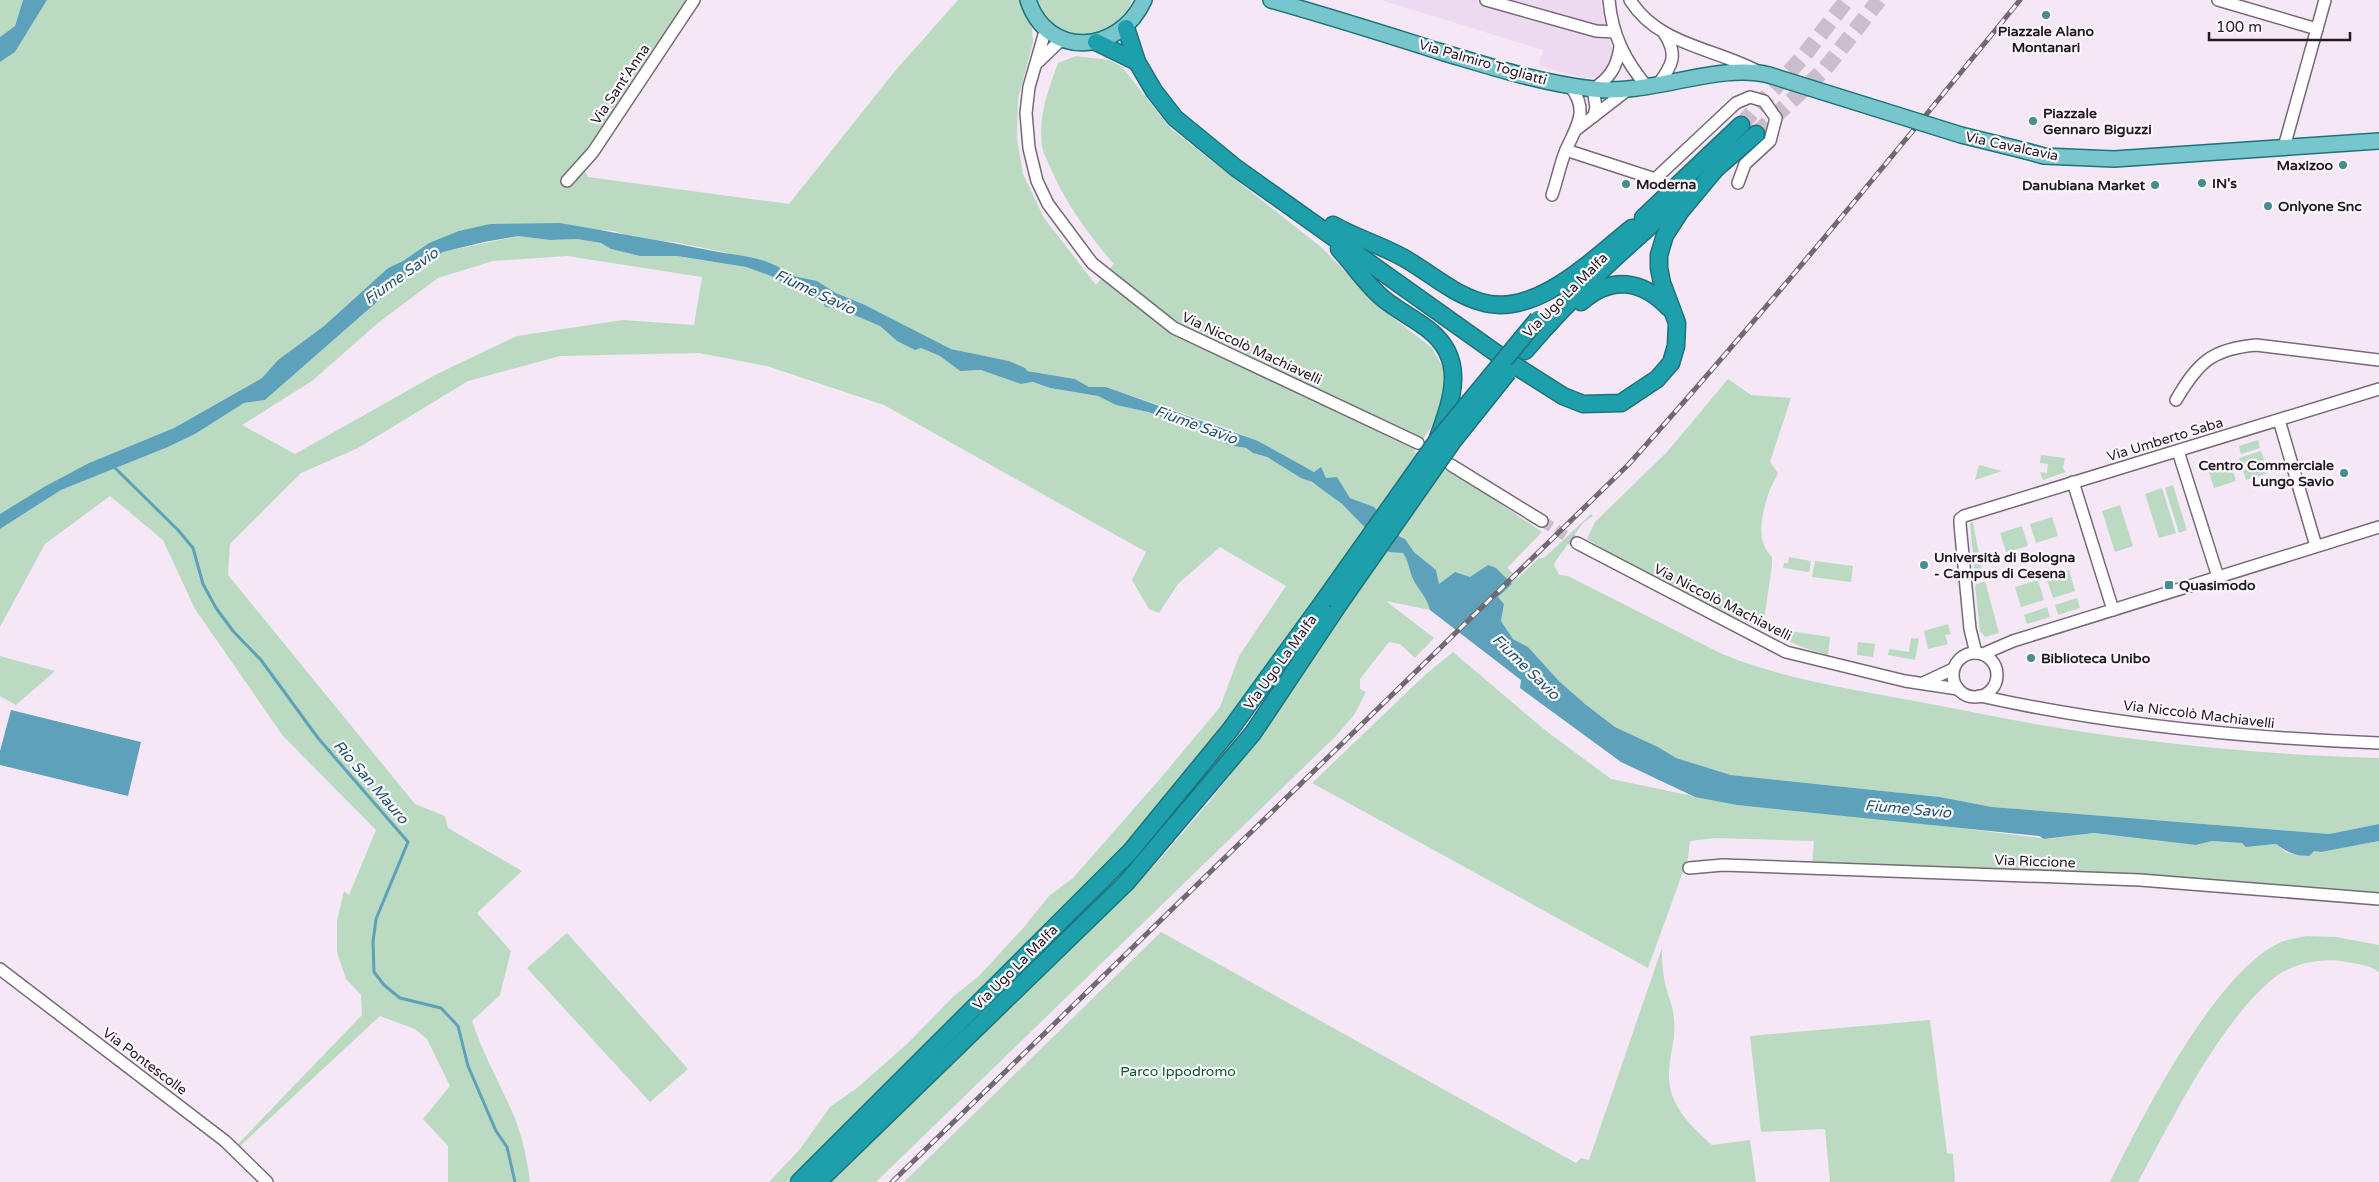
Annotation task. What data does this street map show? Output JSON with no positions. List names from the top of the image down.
{
  "streets": {
    "highway": ["Via Ugo La Malfa"],
    "main road": ["Via Palmiro Togliatti", "Via Cavalcavia"],
    "street": [
      "Via Sant'Anna",
      "Via Niccolò Machiavelli",
      "Via Umberto Saba",
      "Via Riccione",
      "Via Pontescolle"
    ]
  },
  "crossings": [
    ["Via Palmiro Togliatti", "Via Cavalcavia"]
  ],
  "water": ["Fiume Savio", "Rio San Mauro"],
  "parks": ["Parco Ippodromo"],
  "places": {
    "other": [
      "Piazzale Alano Montanari",
      "Piazzale Gennaro Biguzzi",
      "Maxizoo",
      "IN's",
      "Moderna",
      "Danubiana Market",
      "Onlyone Snc",
      "Centro Commerciale Lungo Savio",
      "Università di Bologna - Campus di Cesena",
      "Biblioteca Unibo"
    ],
    "transit": ["Quasimodo"]
  },
  "scale_bar": "100 m"
}
